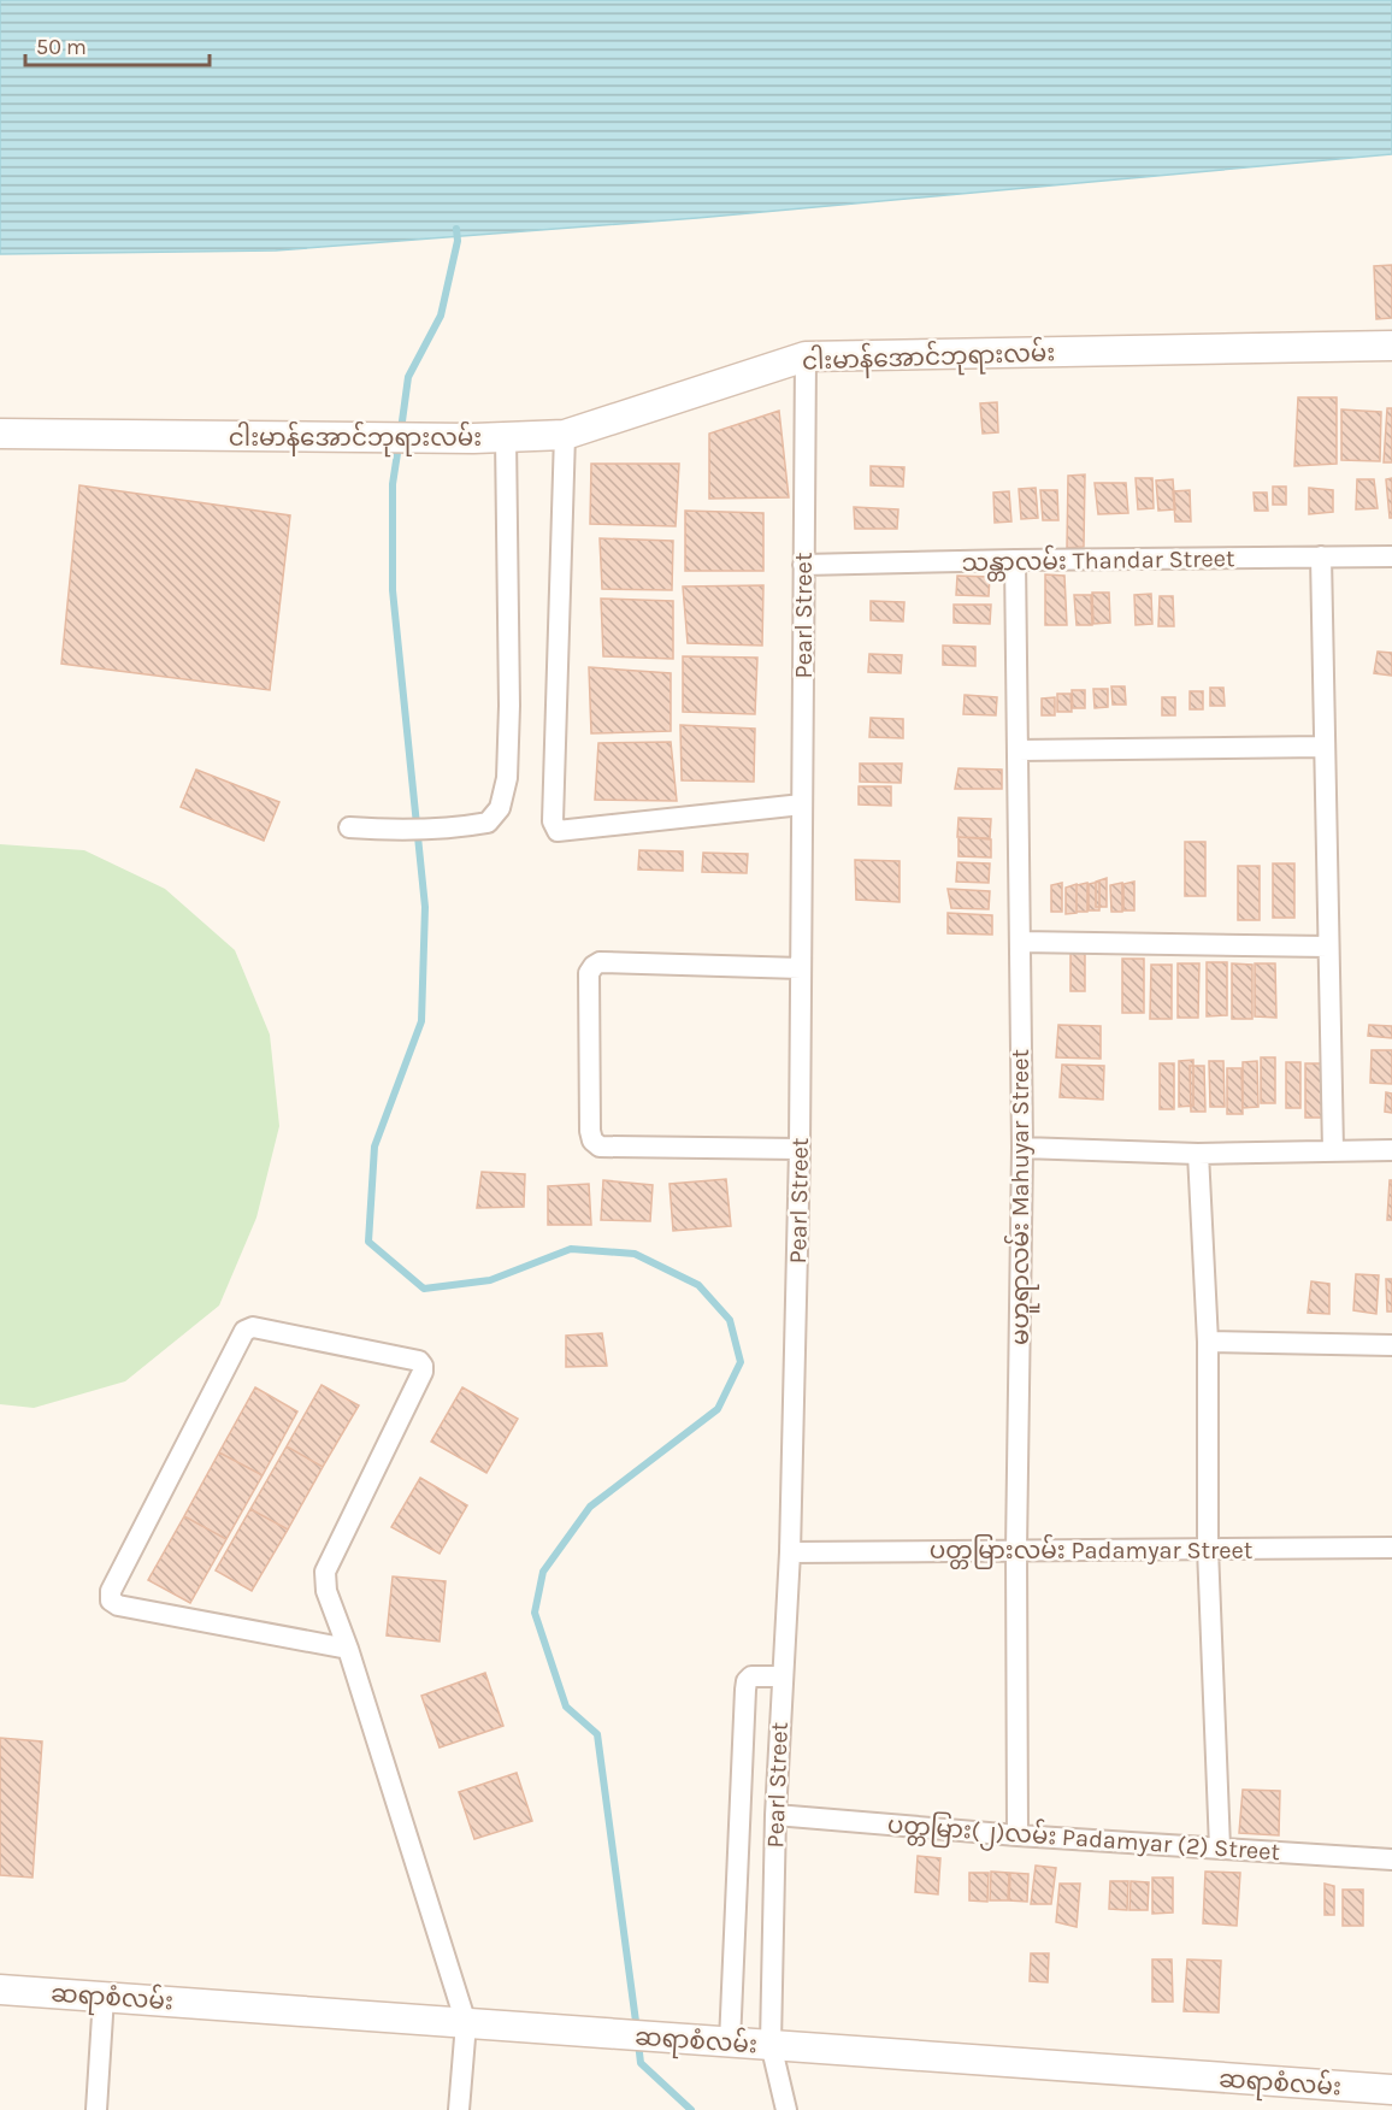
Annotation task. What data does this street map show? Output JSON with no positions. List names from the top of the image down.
{
  "streets": {
    "main road": ["ငါးမာန်အောင်ဘုရားလမ်း", "ဆရာစံလမ်း"],
    "street": [
      "သန္တာလမ်း Thandar Street",
      "Pearl Street",
      "မဟူရာလမ်း Mahuyar Street",
      "ပတ္တမြားလမ်း Padamyar Street",
      "ပတ္တမြား(၂)လမ်း Padamyar (2) Street"
    ]
  },
  "crossings": [
    ["ငါးမာန်အောင်ဘုရားလမ်း", "Pearl Street"],
    ["သန္တာလမ်း Thandar Street", "Pearl Street"],
    ["သန္တာလမ်း Thandar Street", "မဟူရာလမ်း Mahuyar Street"],
    ["Pearl Street", "ပတ္တမြားလမ်း Padamyar Street"],
    ["Pearl Street", "ပတ္တမြား(၂)လမ်း Padamyar (2) Street"],
    ["Pearl Street", "ဆရာစံလမ်း"],
    ["မဟူရာလမ်း Mahuyar Street", "ပတ္တမြားလမ်း Padamyar Street"],
    ["မဟူရာလမ်း Mahuyar Street", "ပတ္တမြား(၂)လမ်း Padamyar (2) Street"]
  ],
  "scale_bar": "50 m"
}
